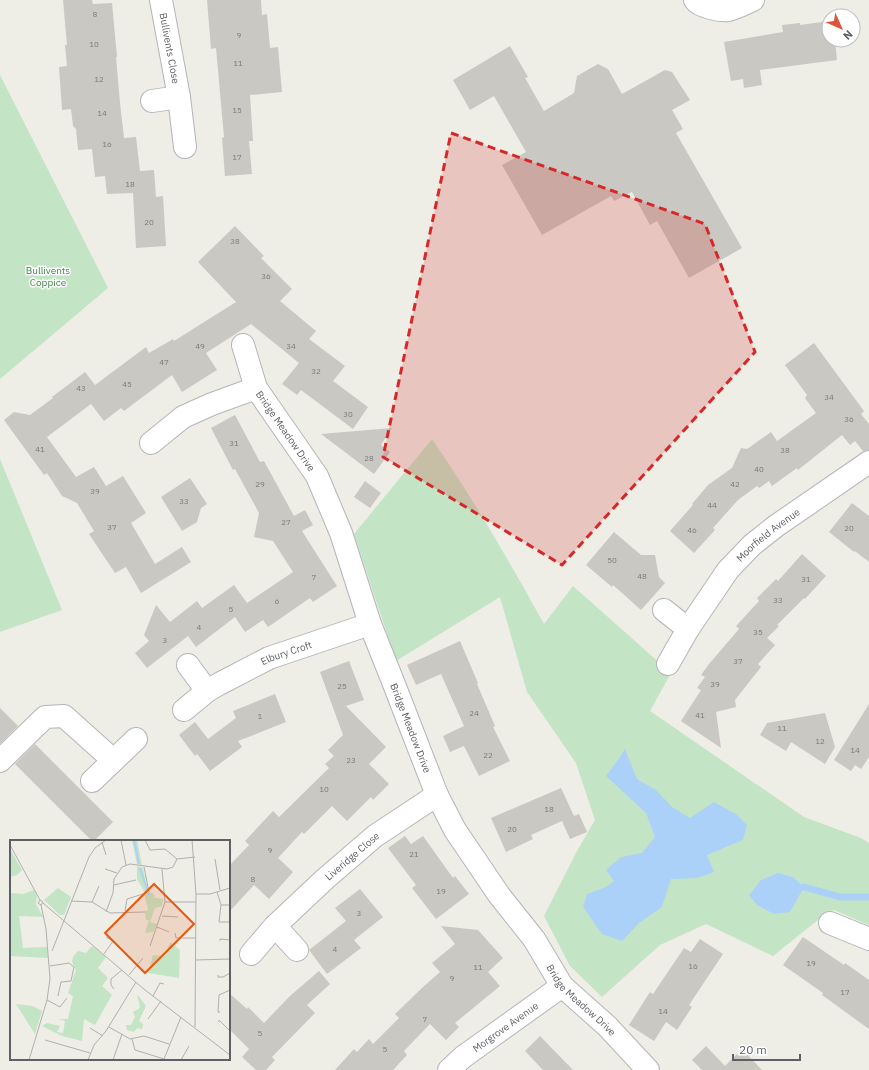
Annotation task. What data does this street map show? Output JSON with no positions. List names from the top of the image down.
{
  "streets": {
    "street": [
      "Bullivents Close",
      "Bridge Meadow Drive",
      "Moorfield Avenue",
      "Elbury Croft",
      "Liveridge Close",
      "Morgrove Avenue"
    ]
  },
  "crossings": [
    ["Bridge Meadow Drive", "Elbury Croft"],
    ["Bridge Meadow Drive", "Liveridge Close"],
    ["Bridge Meadow Drive", "Morgrove Avenue"]
  ],
  "parks": ["Bullivents Coppice"],
  "house_numbers": [
    "8",
    "9",
    "10",
    "11",
    "12",
    "15",
    "14",
    "16",
    "17",
    "18",
    "20",
    "38",
    "36",
    "49",
    "34",
    "47",
    "32",
    "45",
    "43",
    "34",
    "30",
    "36",
    "31",
    "41",
    "38",
    "28",
    "40",
    "29",
    "42",
    "39",
    "33",
    "44",
    "27",
    "37",
    "20",
    "46",
    "50",
    "48",
    "7",
    "31",
    "33",
    "6",
    "5",
    "4",
    "35",
    "3",
    "37",
    "39",
    "25",
    "24",
    "41",
    "1",
    "11",
    "12",
    "14",
    "22",
    "23",
    "10",
    "18",
    "20",
    "9",
    "21",
    "8",
    "19",
    "3",
    "4",
    "19",
    "16",
    "11",
    "9",
    "17",
    "14",
    "7",
    "5",
    "5"
  ],
  "scale_bar": "20 m",
  "north": "bottom right"
}
